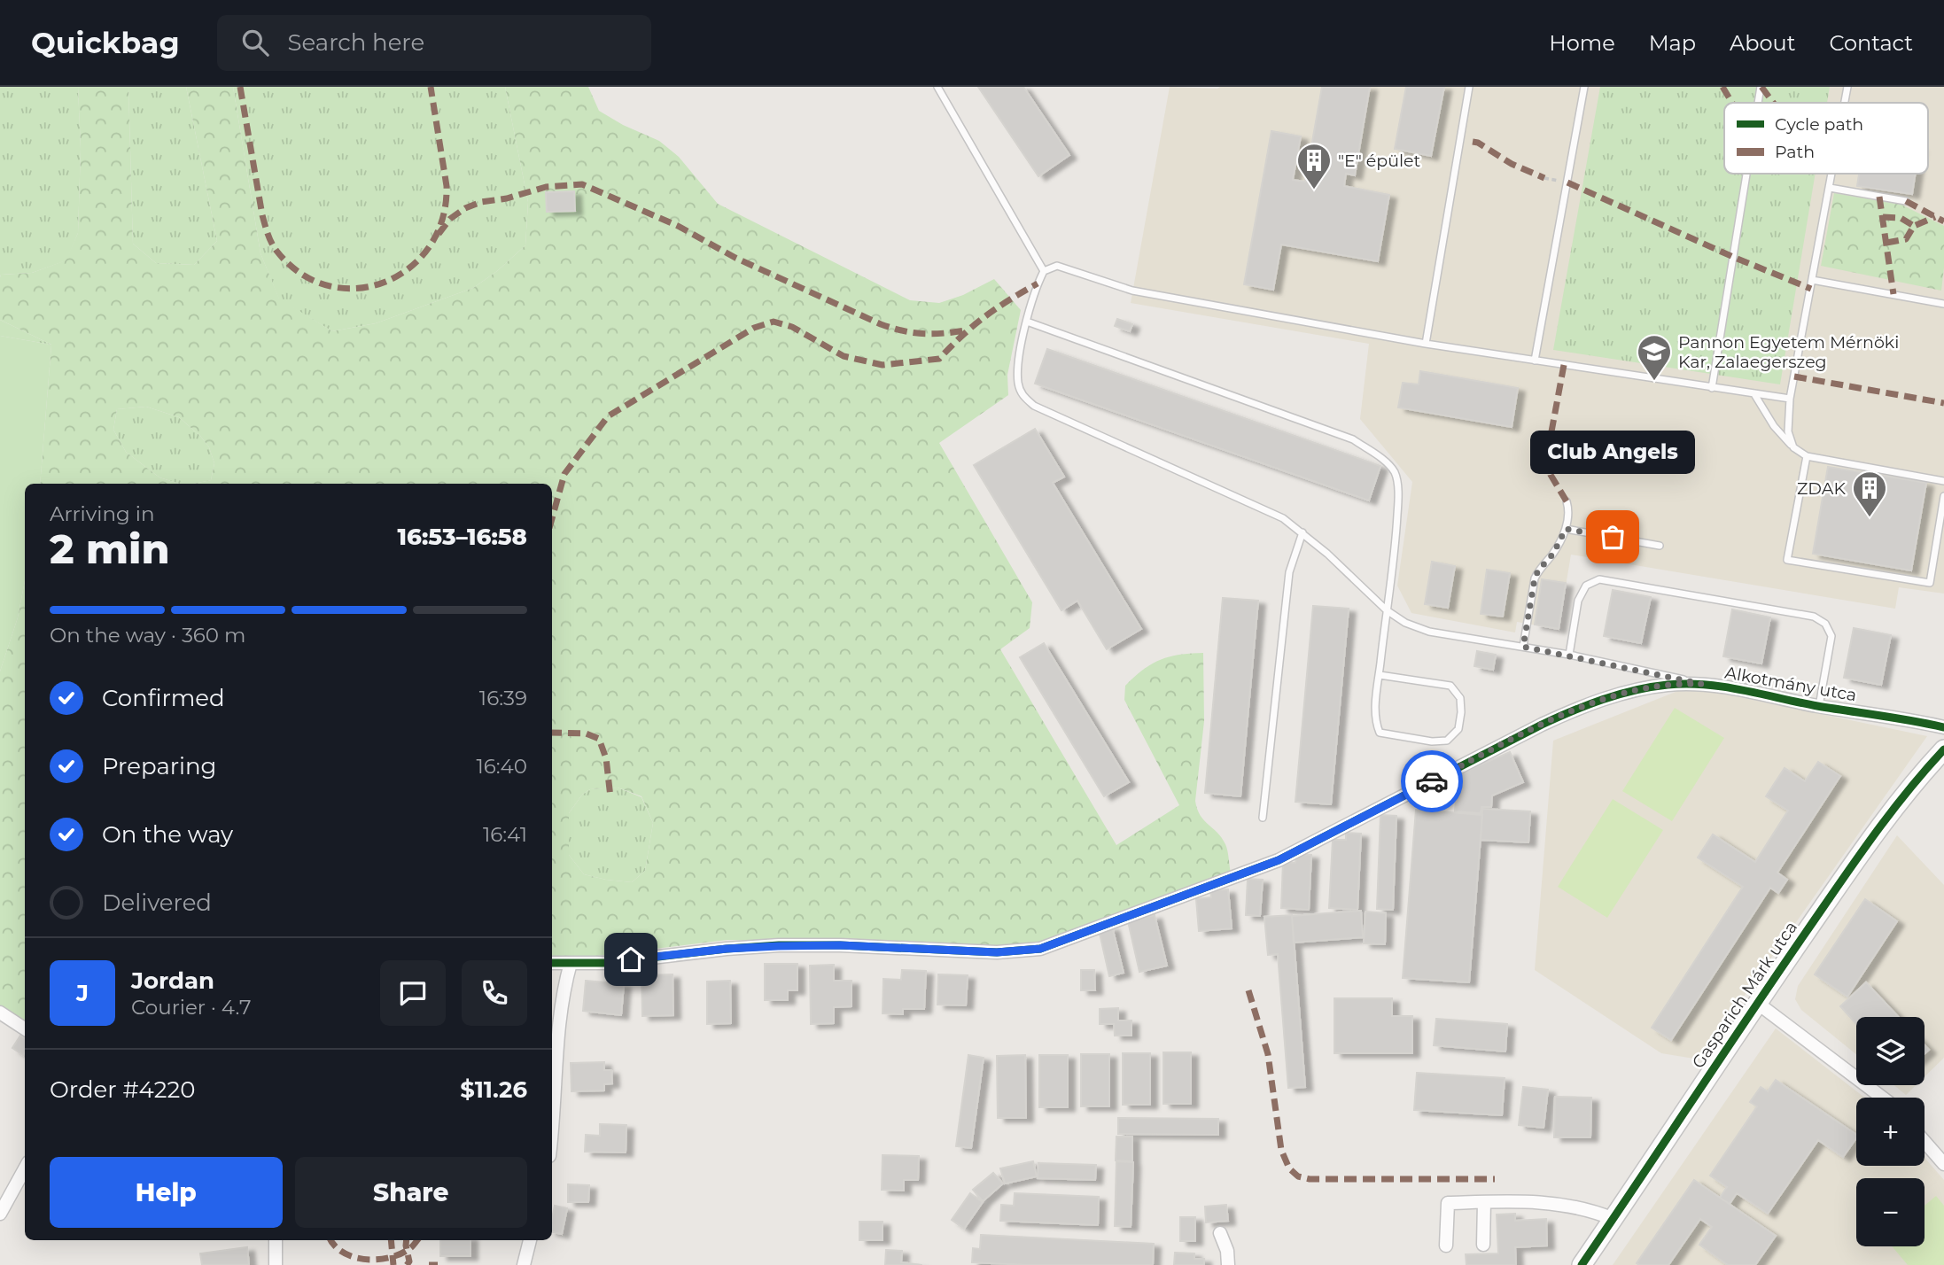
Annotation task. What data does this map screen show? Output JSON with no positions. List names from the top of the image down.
{
  "streets": {
    "street": ["Alkotmány utca", "Gasparich Márk utca"]
  },
  "places": {
    "building": ["\"E\" épület", "ZDAK"],
    "school or university": ["Pannon Egyetem Mérnöki Kar, Zalaegerszeg"],
    "other": ["Club Angels"]
  },
  "legend": ["Cycle path", "Path"],
  "page": {
    "header": "Quickbag",
    "search": "Search here",
    "nav": [
      "Home",
      "Map",
      "About",
      "Contact"
    ],
    "bubble": "Club Angels",
    "heading": ["2 min", "Arriving in", "16:53–16:58"],
    "panel": [
      "Jordan",
      "Courier · 4.7",
      "Order #4220",
      "$11.26"
    ],
    "bar": "On the way · 360 m",
    "list": [
      ["Confirmed", "16:39"],
      ["Preparing", "16:40"],
      ["On the way", "16:41"],
      "Delivered"
    ],
    "round": "J",
    "map_buttons": ["+", "−"],
    "buttons": ["Help", "Share"]
  }
}
